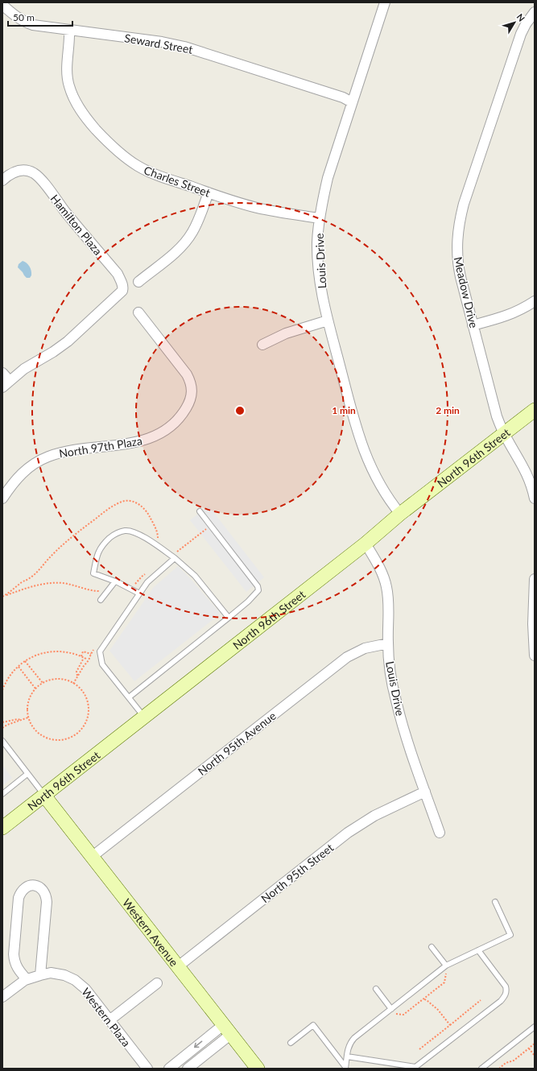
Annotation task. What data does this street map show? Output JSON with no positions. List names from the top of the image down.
{
  "streets": {
    "street": [
      "Seward Street",
      "Charles Street",
      "Hamilton Plaza",
      "Louis Drive",
      "Meadow Drive",
      "North 97th Plaza",
      "North 96th Street",
      "North 95th Avenue",
      "North 95th Street",
      "Western Avenue",
      "Western Plaza"
    ]
  },
  "crossings": [
    ["Seward Street", "Charles Street"],
    ["Seward Street", "Louis Drive"],
    ["Charles Street", "Louis Drive"],
    ["Louis Drive", "North 96th Street"],
    ["Louis Drive", "North 95th Avenue"],
    ["Louis Drive", "North 95th Street"],
    ["Meadow Drive", "North 96th Street"],
    ["North 96th Street", "Western Avenue"],
    ["North 95th Avenue", "Western Avenue"],
    ["North 95th Street", "Western Avenue"]
  ],
  "scale_bar": "50 m",
  "north": "top right",
  "rings": ["1 min", "2 min"]
}
